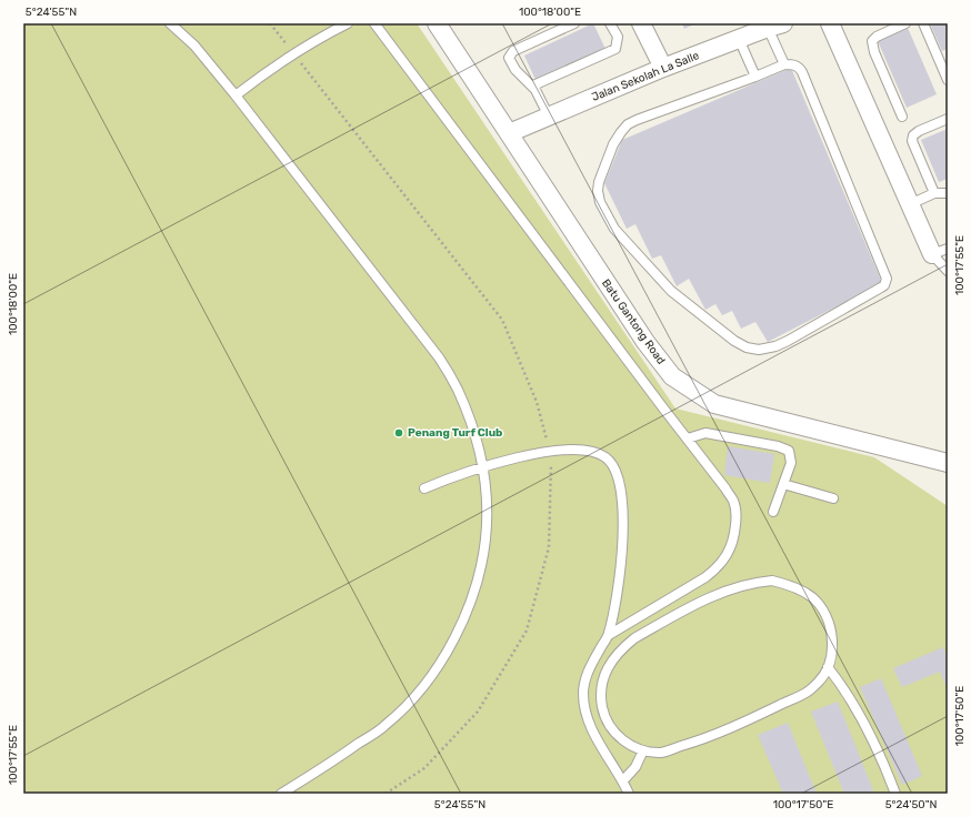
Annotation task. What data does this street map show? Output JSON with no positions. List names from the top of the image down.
{
  "streets": {
    "street": ["Jalan Sekolah La Salle", "Batu Gantong Road"]
  },
  "crossings": [
    ["Jalan Sekolah La Salle", "Batu Gantong Road"]
  ],
  "places": ["Penang Turf Club"],
  "coordinates": [
    "5°24'55\"N",
    "100°18'00\"E",
    "100°17'55\"E",
    "100°17'50\"E",
    "5°24'50\"N"
  ]
}
